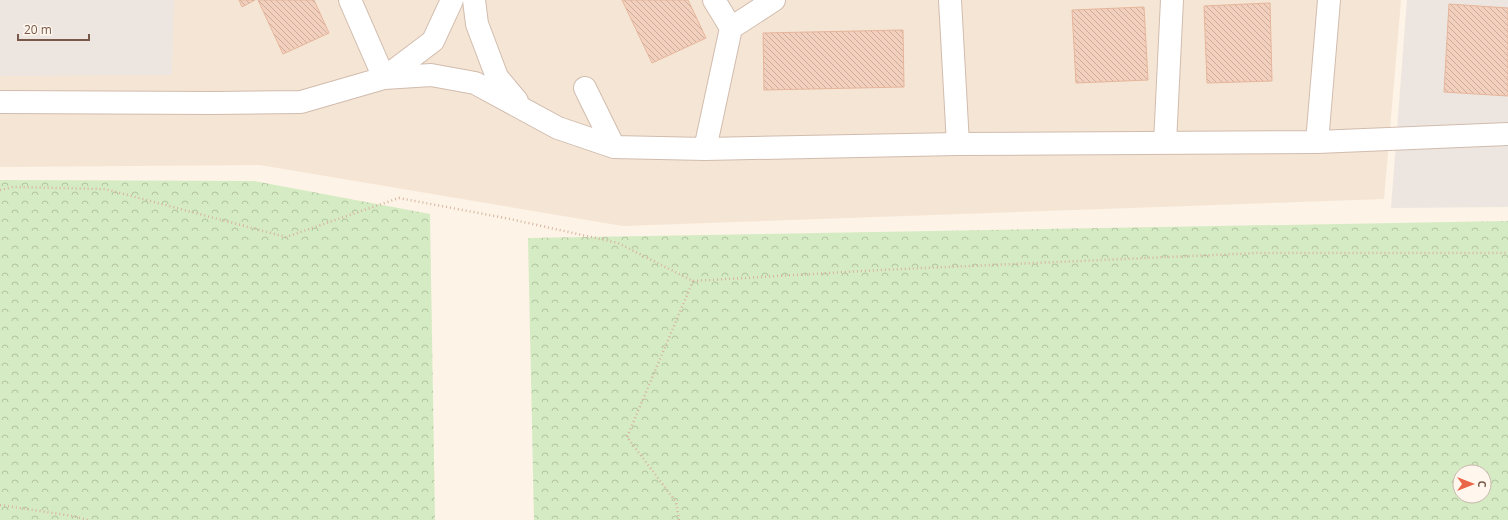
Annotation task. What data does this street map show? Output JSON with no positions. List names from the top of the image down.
{
  "scale_bar": "20 m",
  "north": "right"
}
